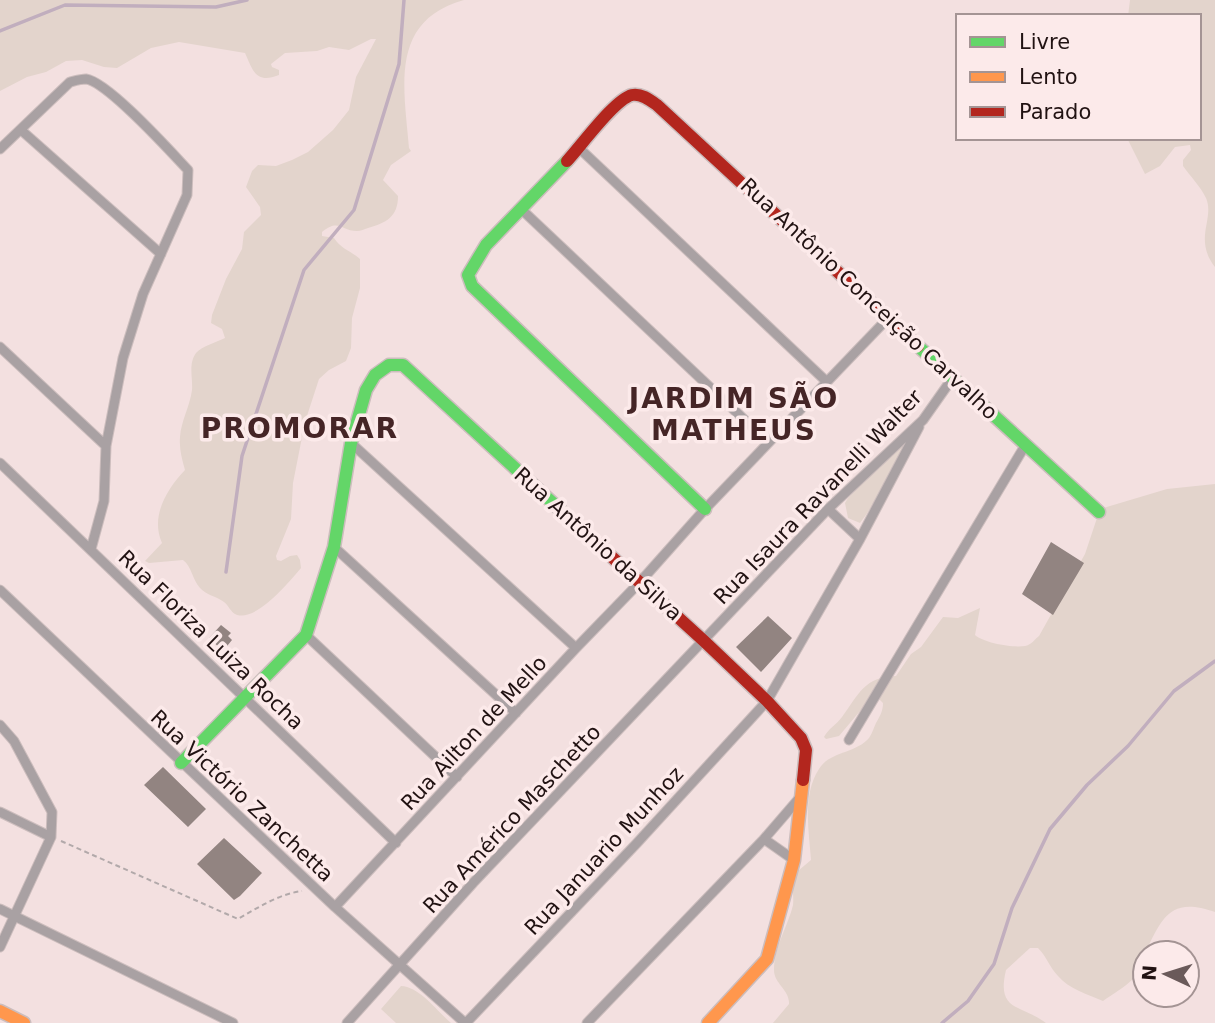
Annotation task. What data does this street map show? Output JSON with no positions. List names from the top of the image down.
{
  "streets": {
    "street": [
      "Rua Antônio Conceição Carvalho",
      "Rua Isaura Ravanelli Walter",
      "Rua Antônio da Silva",
      "Rua Floriza Luiza Rocha",
      "Rua Ailton de Mello",
      "Rua Victório Zanchetta",
      "Rua Américo Maschetto",
      "Rua Januario Munhoz"
    ]
  },
  "crossings": [
    ["Rua Antônio Conceição Carvalho", "Rua Isaura Ravanelli Walter"],
    ["Rua Antônio Conceição Carvalho", "Rua Ailton de Mello"],
    ["Rua Isaura Ravanelli Walter", "Rua Antônio da Silva"],
    ["Rua Isaura Ravanelli Walter", "Rua Américo Maschetto"],
    ["Rua Isaura Ravanelli Walter", "Rua Januario Munhoz"],
    ["Rua Antônio da Silva", "Rua Ailton de Mello"],
    ["Rua Antônio da Silva", "Rua Américo Maschetto"],
    ["Rua Antônio da Silva", "Rua Januario Munhoz"],
    ["Rua Floriza Luiza Rocha", "Rua Ailton de Mello"],
    ["Rua Ailton de Mello", "Rua Victório Zanchetta"],
    ["Rua Victório Zanchetta", "Rua Américo Maschetto"],
    ["Rua Victório Zanchetta", "Rua Januario Munhoz"]
  ],
  "districts": ["JARDIM SÃO MATHEUS", "PROMORAR"],
  "legend": ["Livre", "Lento", "Parado"],
  "north": "left"
}
